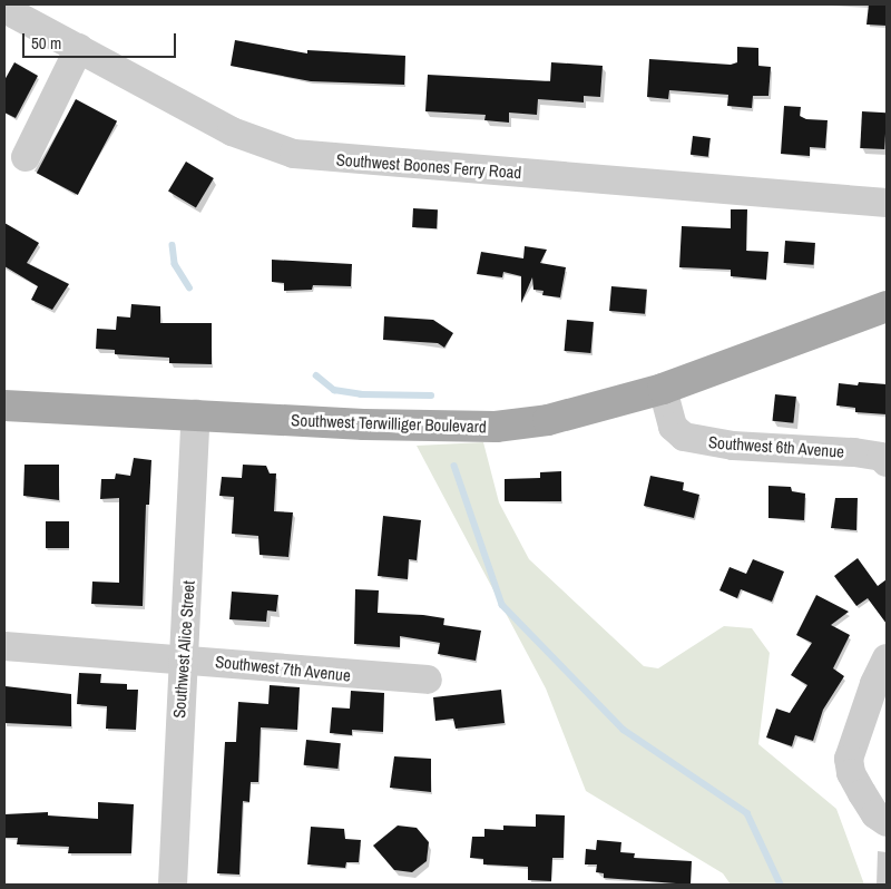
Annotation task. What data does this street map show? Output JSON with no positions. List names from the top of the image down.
{
  "streets": {
    "main road": ["Southwest Terwilliger Boulevard"],
    "street": [
      "Southwest Boones Ferry Road",
      "Southwest 6th Avenue",
      "Southwest Alice Street",
      "Southwest 7th Avenue"
    ]
  },
  "crossings": [
    ["Southwest Terwilliger Boulevard", "Southwest 6th Avenue"],
    ["Southwest Terwilliger Boulevard", "Southwest Alice Street"],
    ["Southwest Alice Street", "Southwest 7th Avenue"]
  ],
  "scale_bar": "50 m"
}
